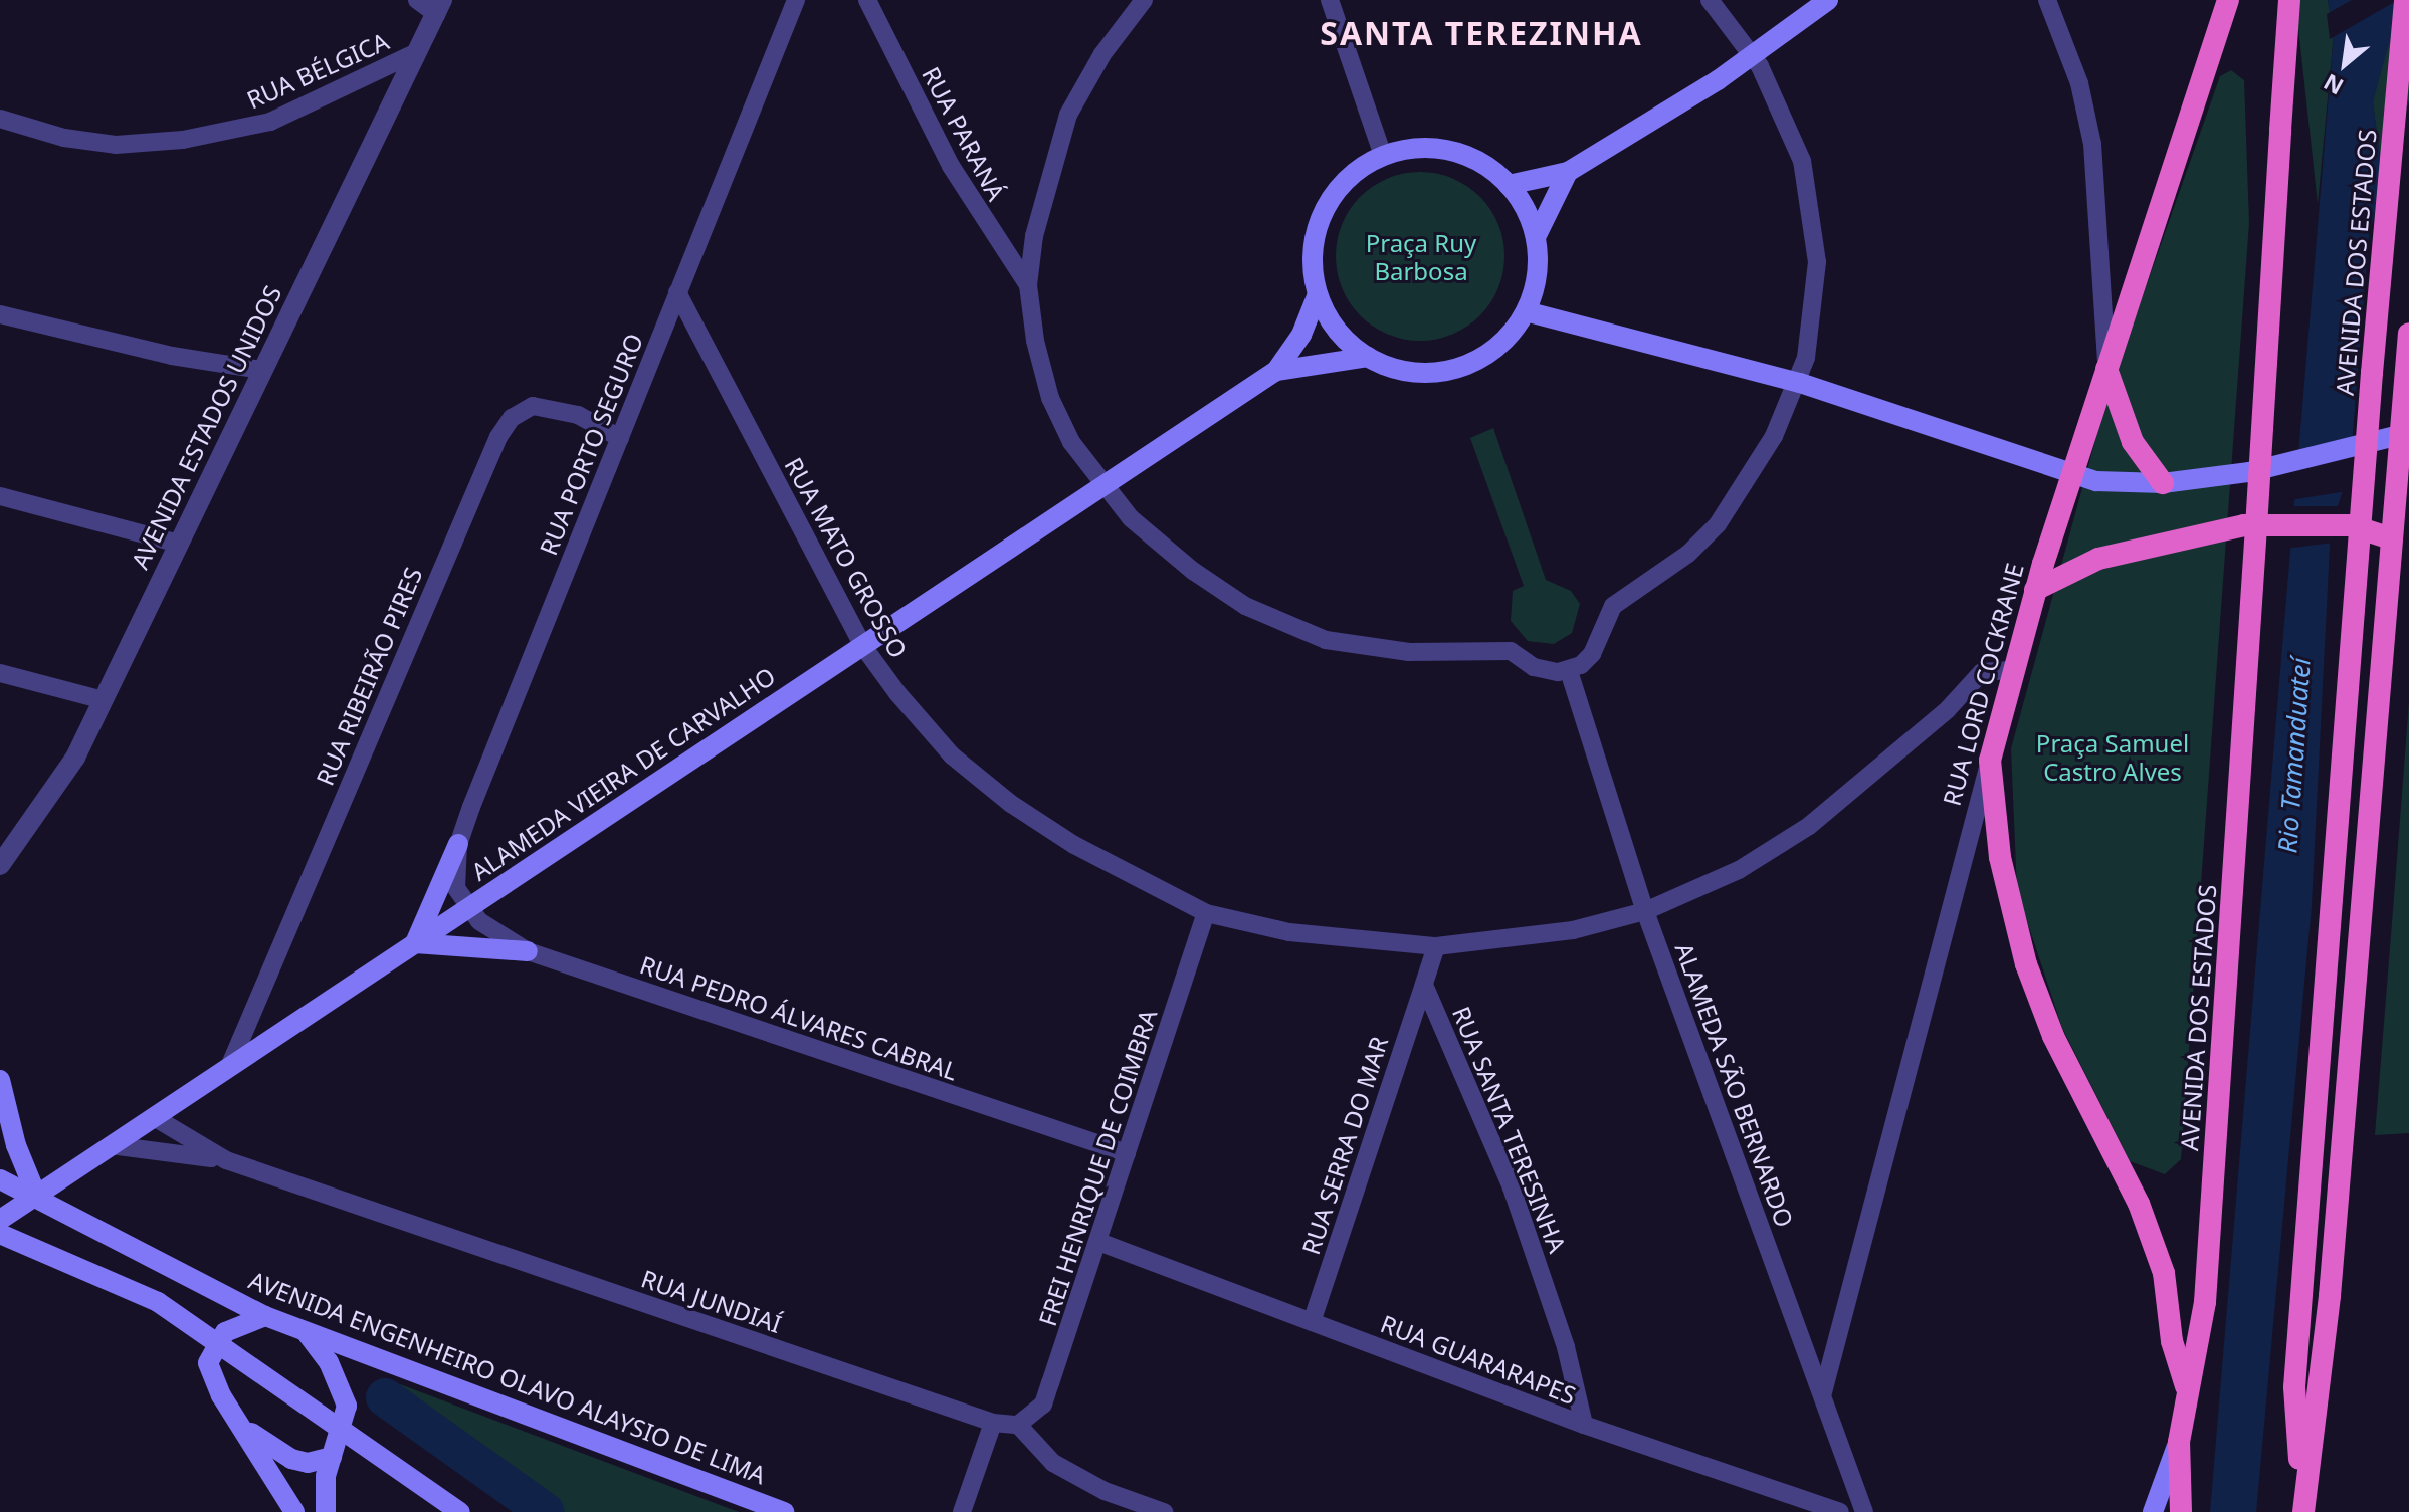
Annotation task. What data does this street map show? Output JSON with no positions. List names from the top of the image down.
{
  "streets": {
    "highway": ["AVENIDA DOS ESTADOS", "RUA LORD COCKRANE"],
    "main road": ["ALAMEDA VIEIRA DE CARVALHO", "AVENIDA ENGENHEIRO OLAVO ALAYSIO DE LIMA"],
    "street": [
      "RUA BÉLGICA",
      "RUA PARANÁ",
      "AVENIDA ESTADOS UNIDOS",
      "RUA PORTO SEGURO",
      "RUA MATO GROSSO",
      "RUA RIBEIRÃO PIRES",
      "RUA PEDRO ÁLVARES CABRAL",
      "ALAMEDA SÃO BERNARDO",
      "RUA SANTA TERESINHA",
      "RUA SERRA DO MAR",
      "FREI HENRIQUE DE COIMBRA",
      "RUA JUNDIAÍ",
      "RUA GUARARAPES"
    ]
  },
  "crossings": [
    ["RUA BÉLGICA", "AVENIDA ESTADOS UNIDOS"],
    ["RUA PORTO SEGURO", "RUA MATO GROSSO"],
    ["RUA PORTO SEGURO", "RUA RIBEIRÃO PIRES"],
    ["RUA PORTO SEGURO", "ALAMEDA VIEIRA DE CARVALHO"],
    ["RUA PORTO SEGURO", "RUA PEDRO ÁLVARES CABRAL"],
    ["RUA MATO GROSSO", "RUA LORD COCKRANE"],
    ["RUA MATO GROSSO", "ALAMEDA VIEIRA DE CARVALHO"],
    ["RUA MATO GROSSO", "ALAMEDA SÃO BERNARDO"],
    ["RUA MATO GROSSO", "FREI HENRIQUE DE COIMBRA"],
    ["RUA RIBEIRÃO PIRES", "ALAMEDA VIEIRA DE CARVALHO"],
    ["RUA LORD COCKRANE", "ALAMEDA SÃO BERNARDO"],
    ["ALAMEDA VIEIRA DE CARVALHO", "RUA PEDRO ÁLVARES CABRAL"],
    ["ALAMEDA VIEIRA DE CARVALHO", "RUA JUNDIAÍ"],
    ["ALAMEDA VIEIRA DE CARVALHO", "AVENIDA ENGENHEIRO OLAVO ALAYSIO DE LIMA"],
    ["RUA PEDRO ÁLVARES CABRAL", "FREI HENRIQUE DE COIMBRA"],
    ["RUA SANTA TERESINHA", "RUA SERRA DO MAR"],
    ["RUA SANTA TERESINHA", "RUA GUARARAPES"],
    ["RUA SERRA DO MAR", "RUA GUARARAPES"],
    ["FREI HENRIQUE DE COIMBRA", "RUA JUNDIAÍ"],
    ["FREI HENRIQUE DE COIMBRA", "RUA GUARARAPES"]
  ],
  "districts": ["SANTA TEREZINHA"],
  "water": ["Rio Tamanduateí"],
  "parks": ["Praça Ruy Barbosa", "Praça Samuel Castro Alves"],
  "north": "bottom left"
}
